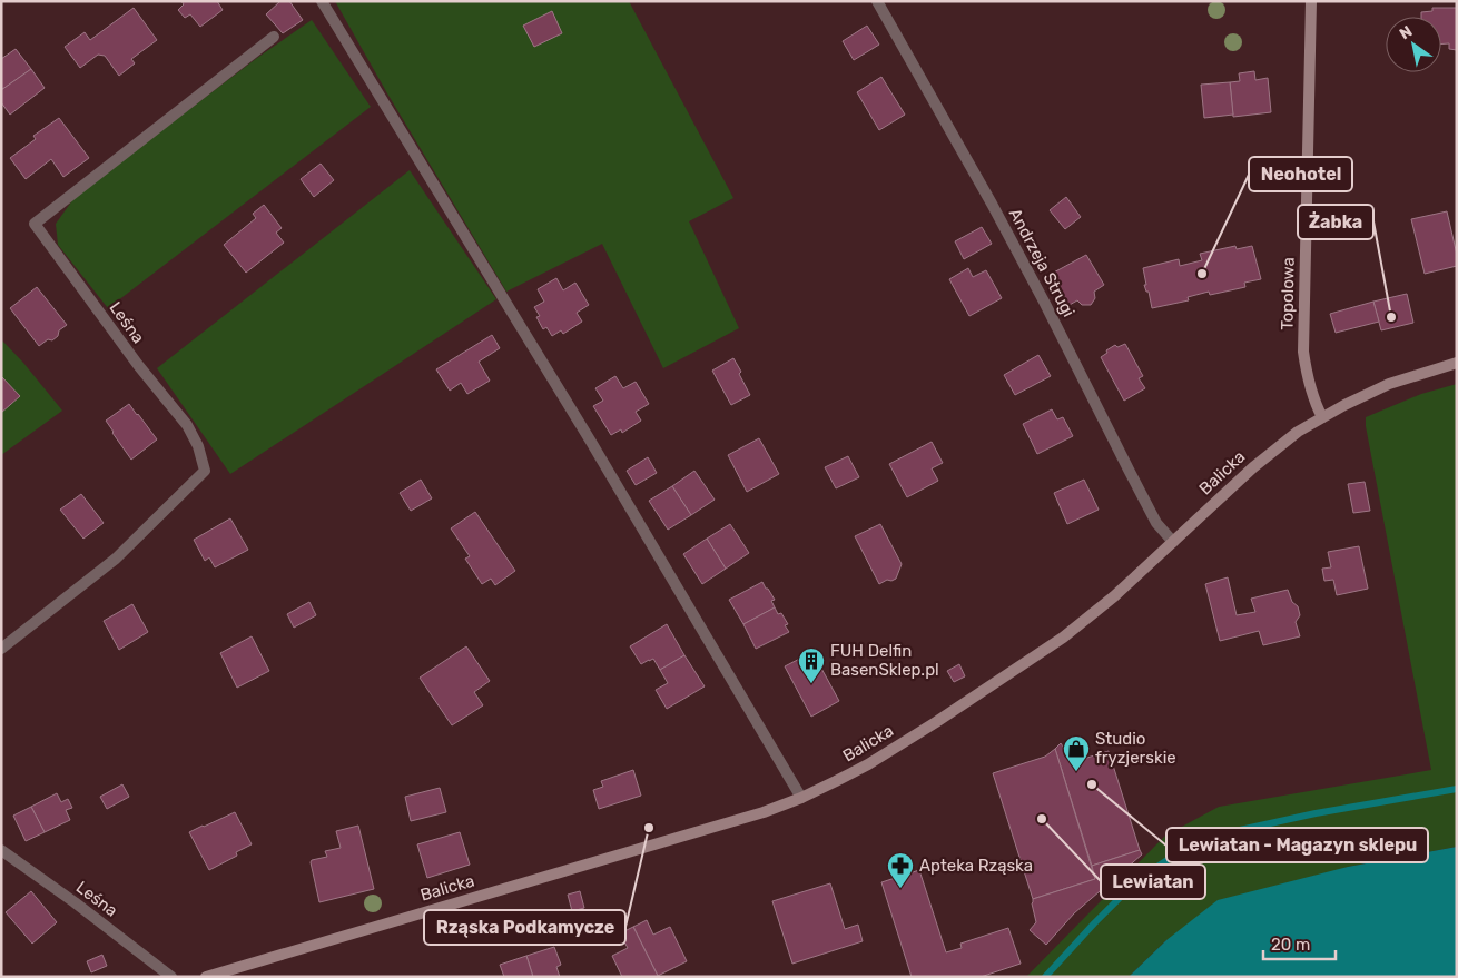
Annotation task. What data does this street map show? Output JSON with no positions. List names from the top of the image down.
{
  "streets": {
    "street": [
      "Andrzeja Strugi",
      "Topolowa",
      "Leśna",
      "Balicka"
    ]
  },
  "crossings": [
    ["Andrzeja Strugi", "Balicka"],
    ["Topolowa", "Balicka"]
  ],
  "places": {
    "other": [
      "Neohotel",
      "Żabka",
      "Lewiatan - Magazyn sklepu",
      "Lewiatan",
      "Rząska Podkamycze"
    ],
    "building": ["FUH Delfin BasenSklep.pl"],
    "shop": ["Studio fryzjerskie"],
    "pharmacy": ["Apteka Rząska"]
  },
  "scale_bar": "20 m",
  "north": "top left"
}
